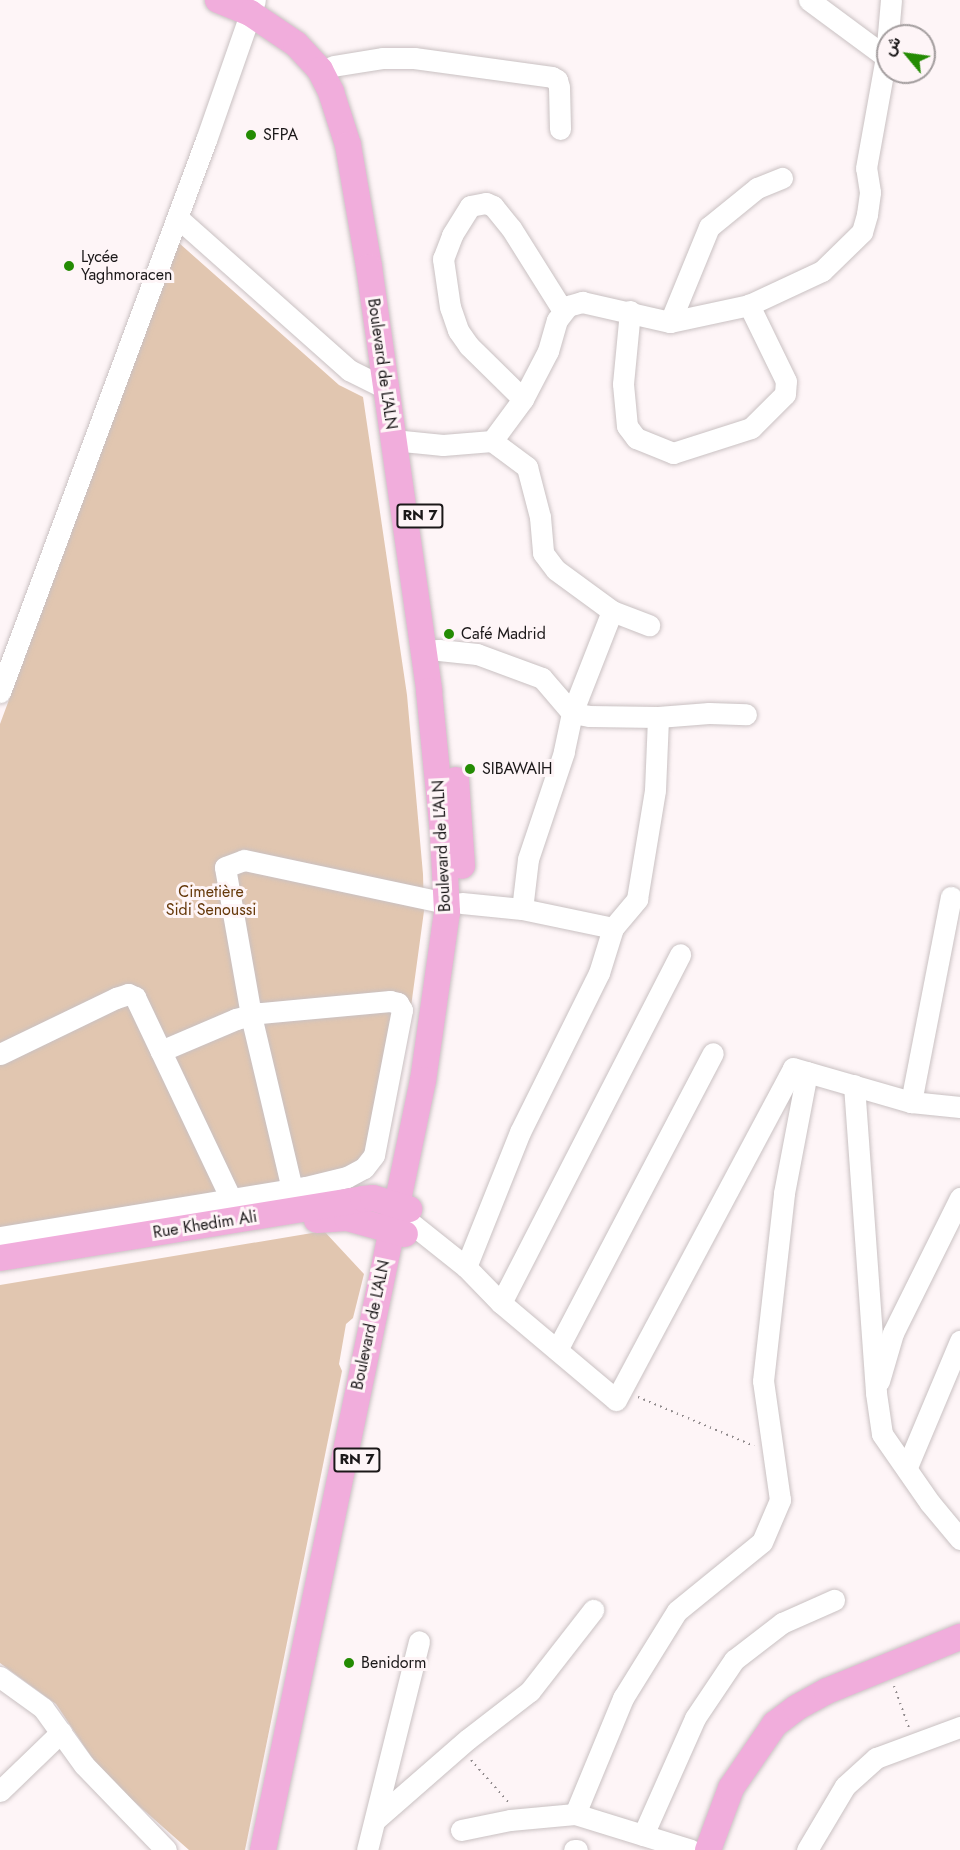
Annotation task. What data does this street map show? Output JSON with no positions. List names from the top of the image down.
{
  "streets": {
    "main road": ["Boulevard de L'ALN", "RN 7", "Rue Khedim Ali"]
  },
  "crossings": [
    ["Boulevard de L'ALN", "Rue Khedim Ali"]
  ],
  "parks": ["Cimetière Sidi Senoussi"],
  "places": [
    "SFPA",
    "Lycée Yaghmoracen",
    "Café Madrid",
    "SIBAWAIH",
    "Benidorm"
  ],
  "north": "top left"
}
